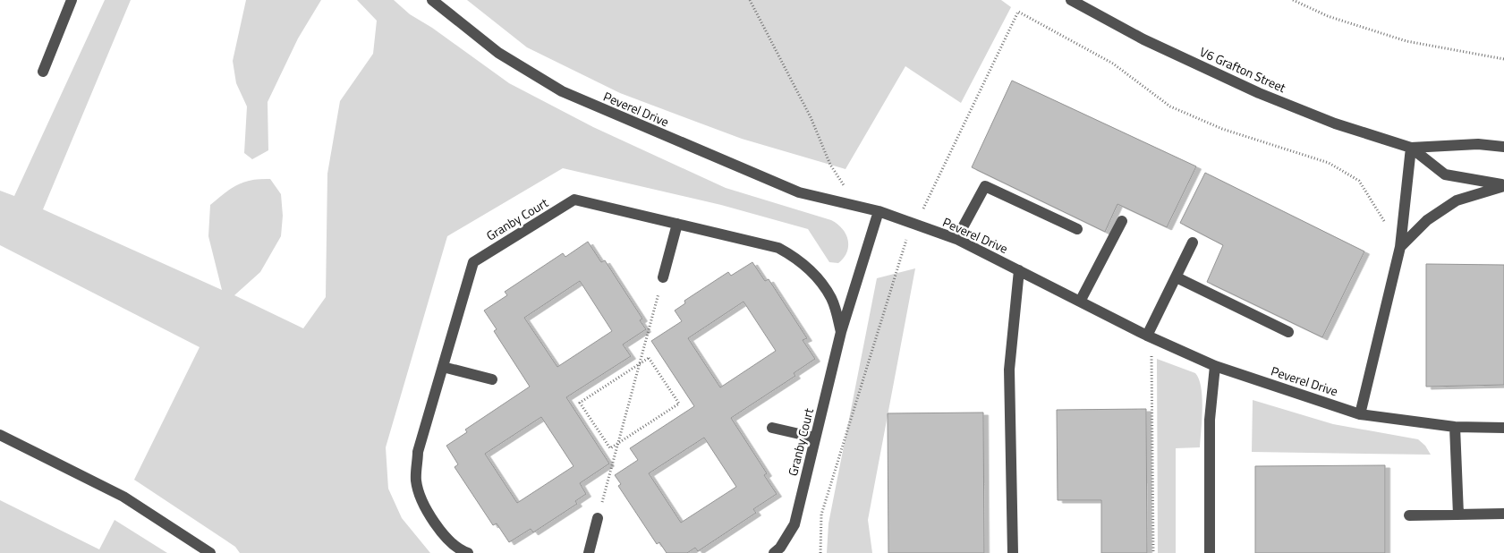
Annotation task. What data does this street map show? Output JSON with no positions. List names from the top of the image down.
{
  "streets": {
    "street": ["V6 Grafton Street", "Peverel Drive", "Granby Court"]
  },
  "crossings": [
    ["Peverel Drive", "Granby Court"]
  ]
}
